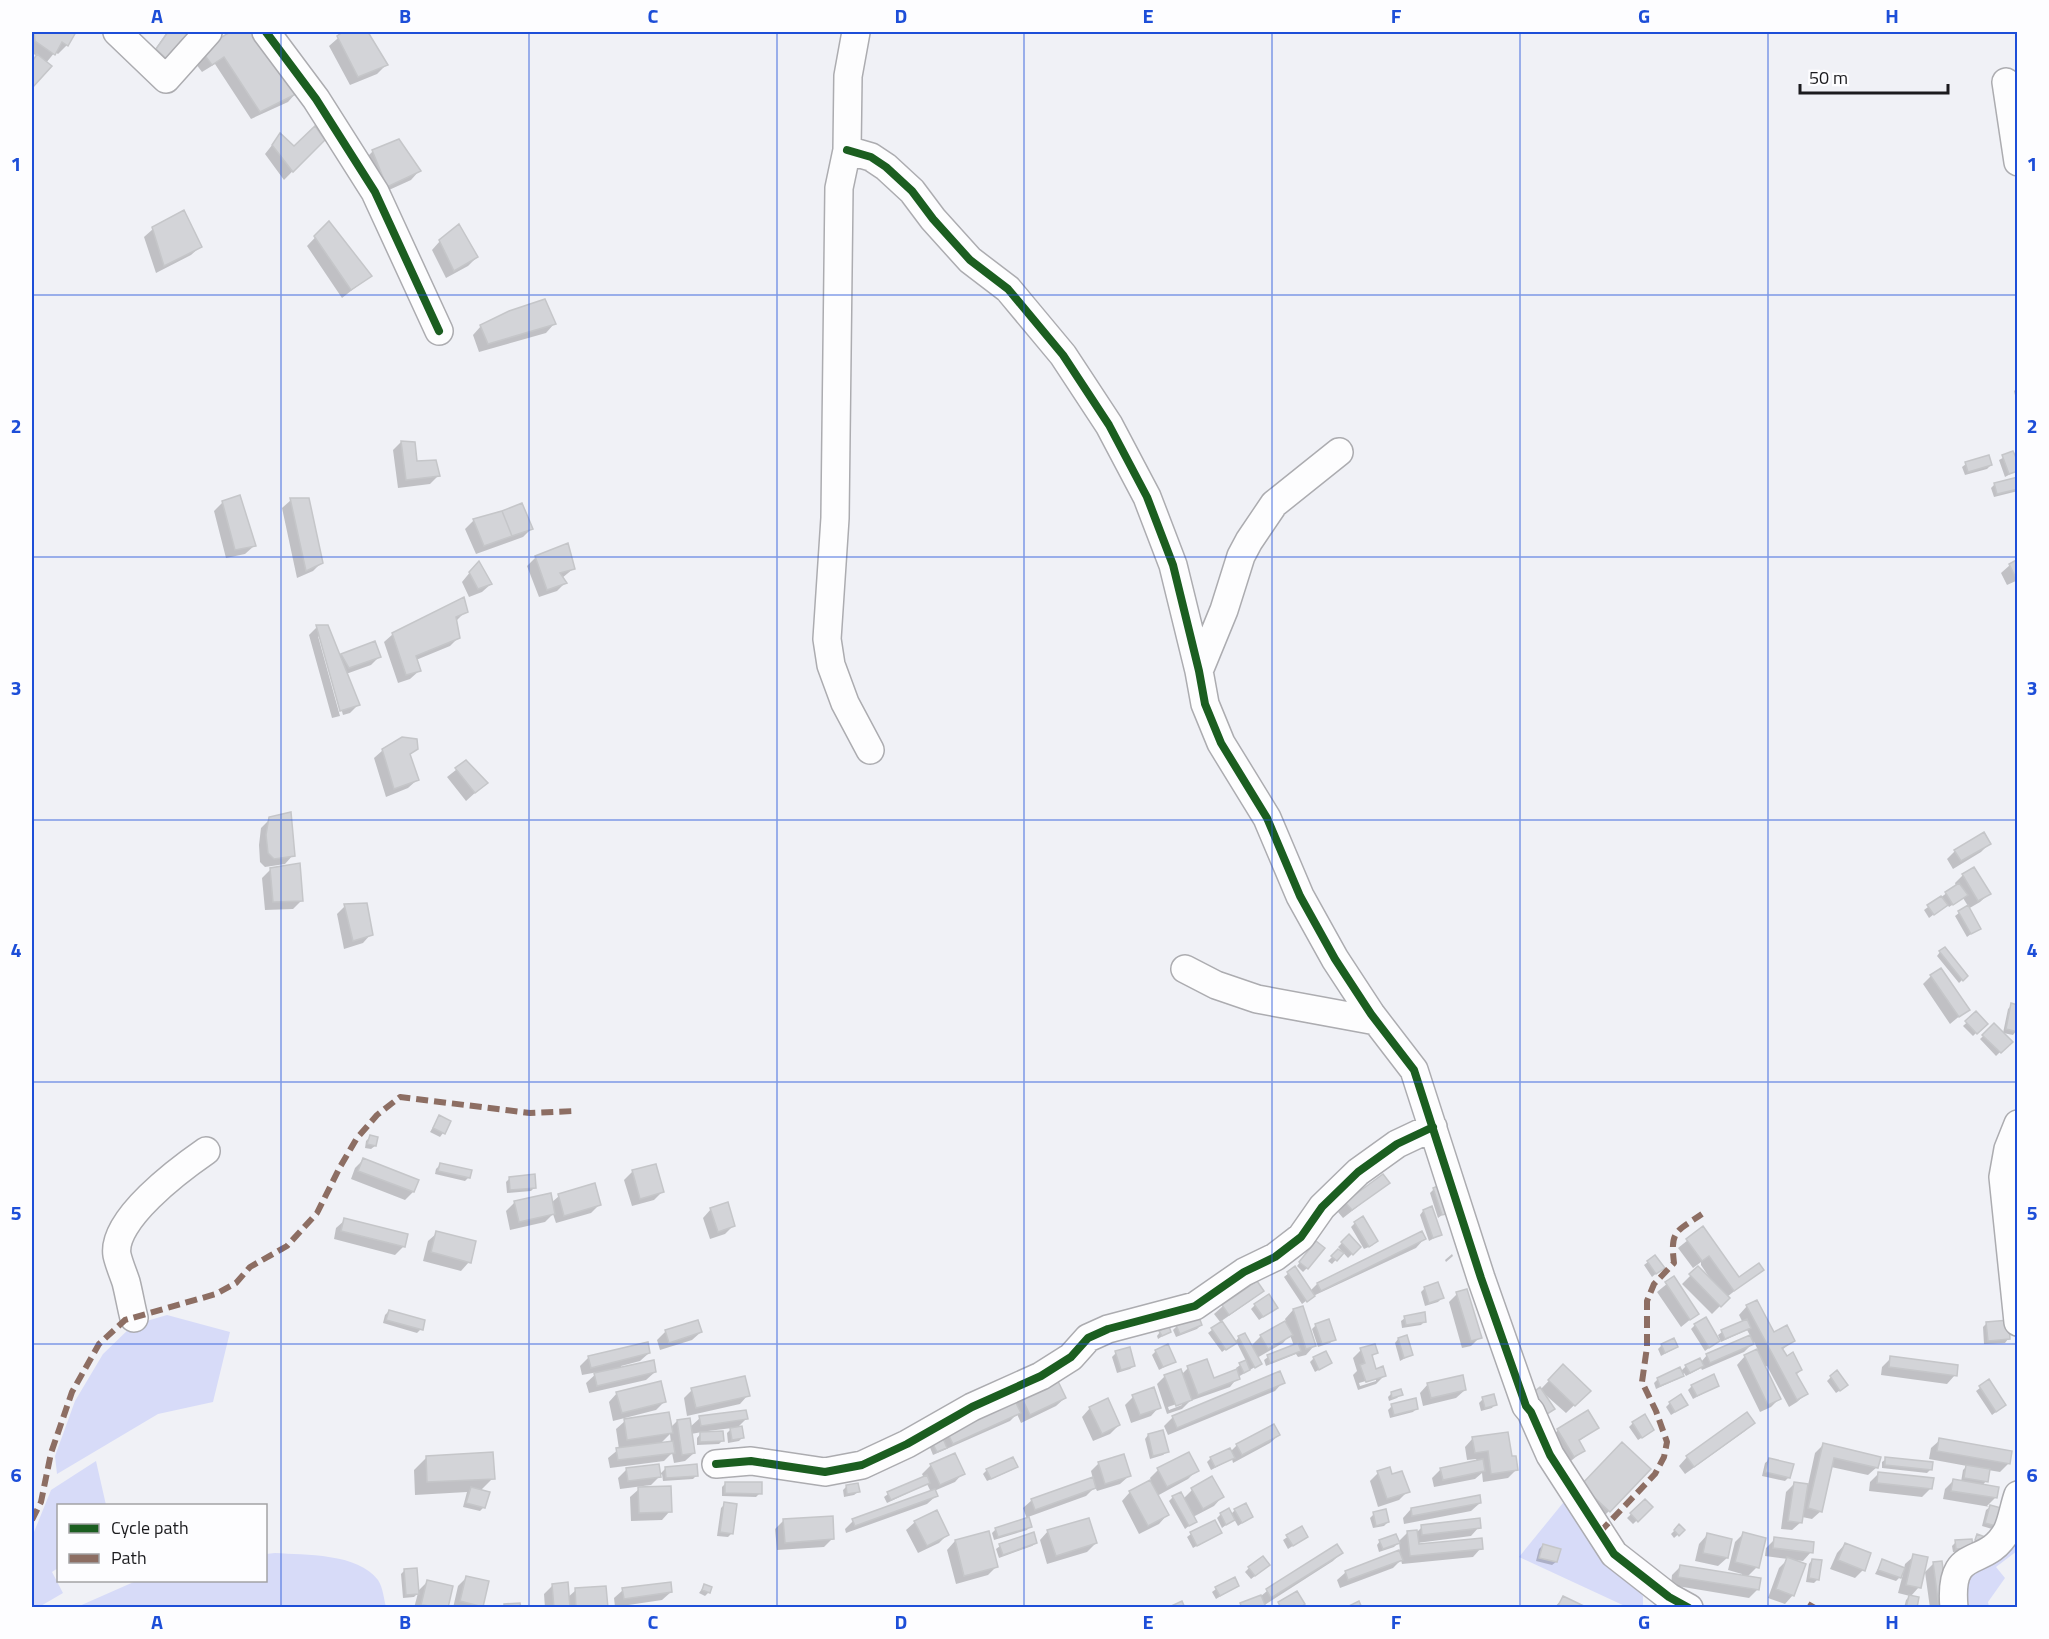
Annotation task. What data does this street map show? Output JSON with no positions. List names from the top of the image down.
{
  "legend": ["Cycle path", "Path"],
  "scale_bar": "50 m",
  "grid": {
    "columns": [
      "A",
      "B",
      "C",
      "D",
      "E",
      "F",
      "G",
      "H"
    ],
    "rows": [
      "1",
      "2",
      "3",
      "4",
      "5",
      "6"
    ]
  }
}
